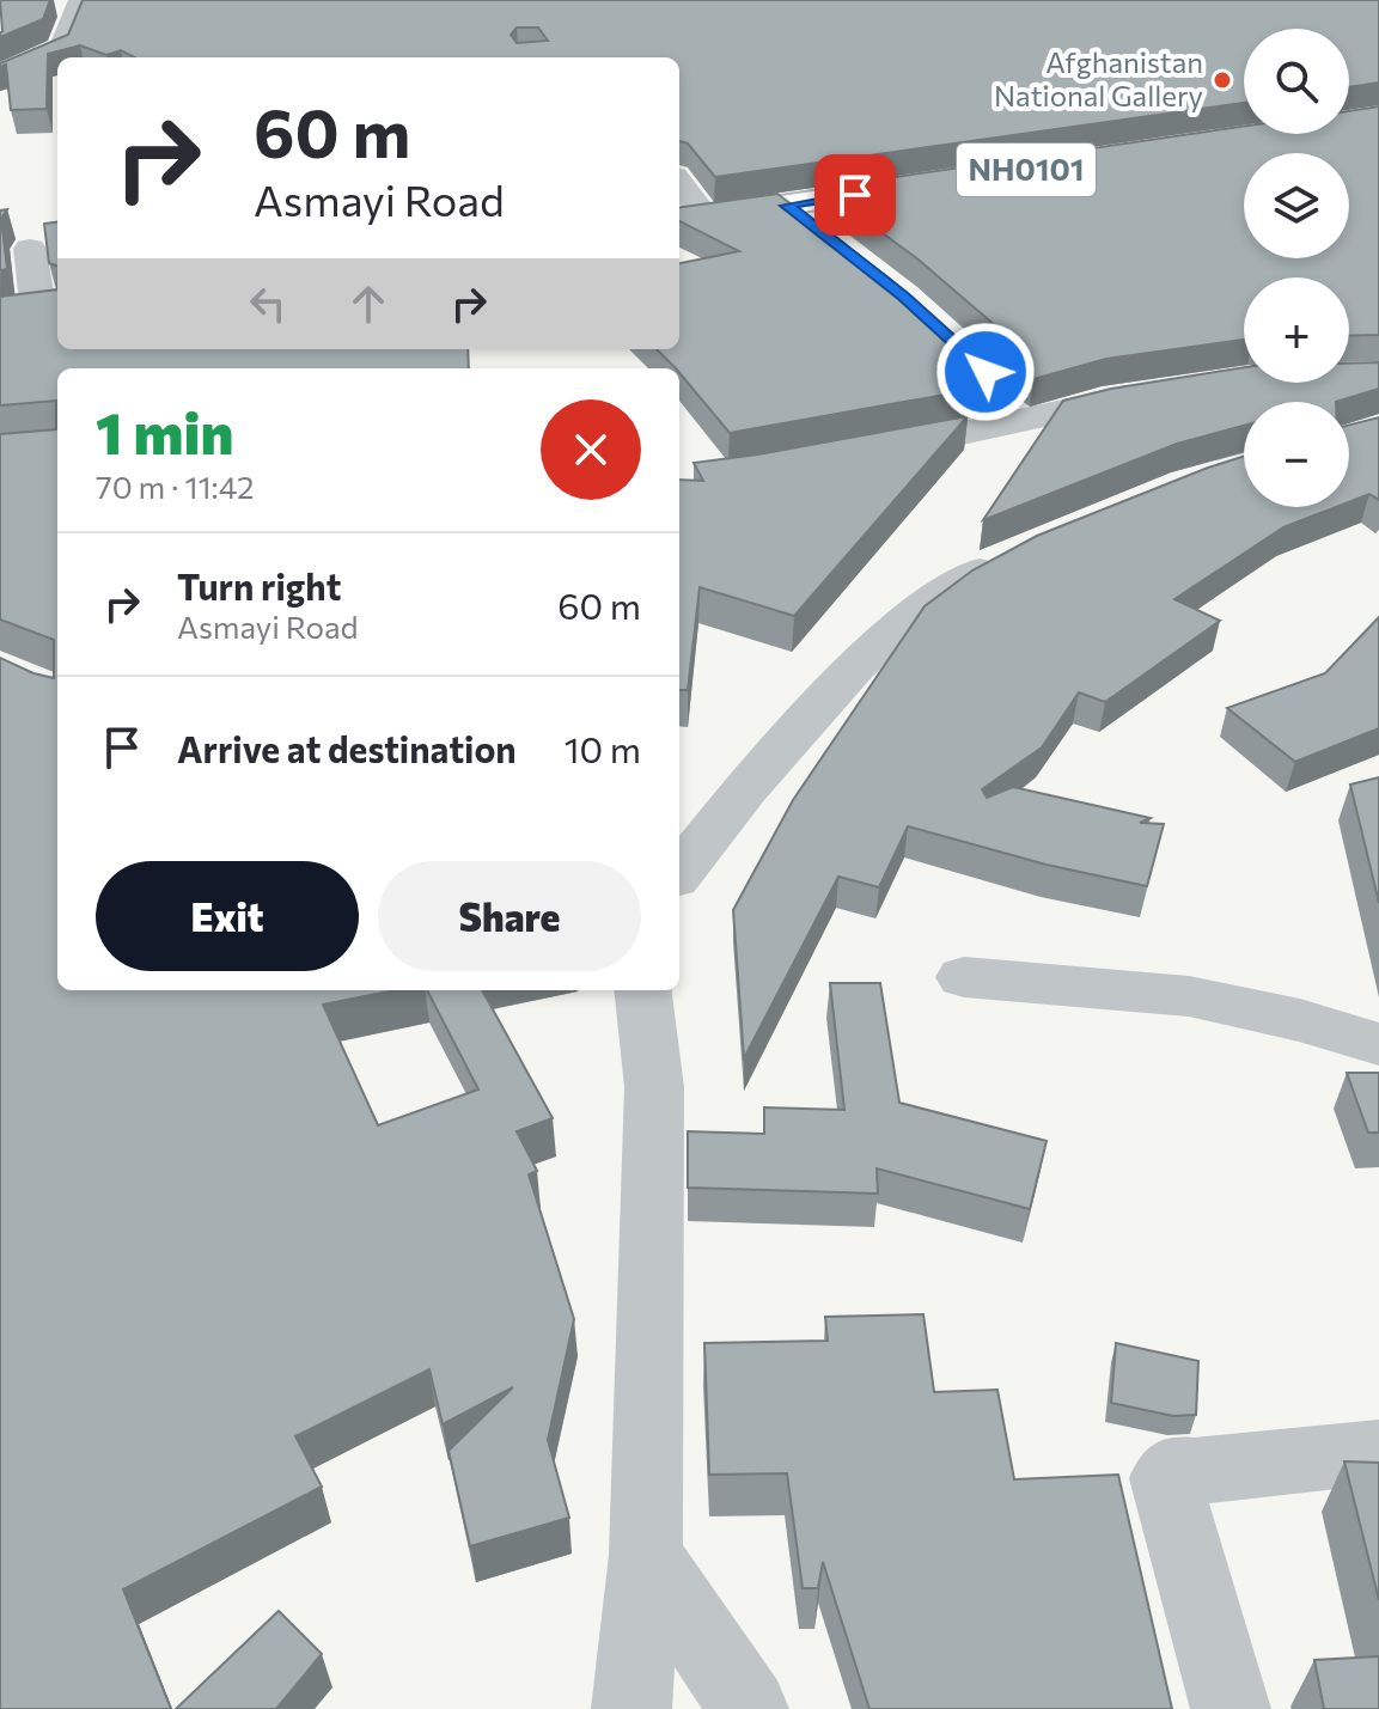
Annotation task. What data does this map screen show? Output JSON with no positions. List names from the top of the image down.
{
  "streets": {
    "highway": ["NH0101"]
  },
  "places": ["Afghanistan National Gallery"],
  "page": {
    "map_buttons": ["+", "−"],
    "turn": ["60 m", "Asmayi Road"],
    "heading": ["1 min", "70 m · 11:42"],
    "list": [
      {
        "name": "Turn right",
        "note": "Asmayi Road",
        "value": "60 m"
      },
      {
        "name": "Arrive at destination",
        "value": "10 m"
      }
    ],
    "buttons": ["Exit", "Share"]
  }
}
